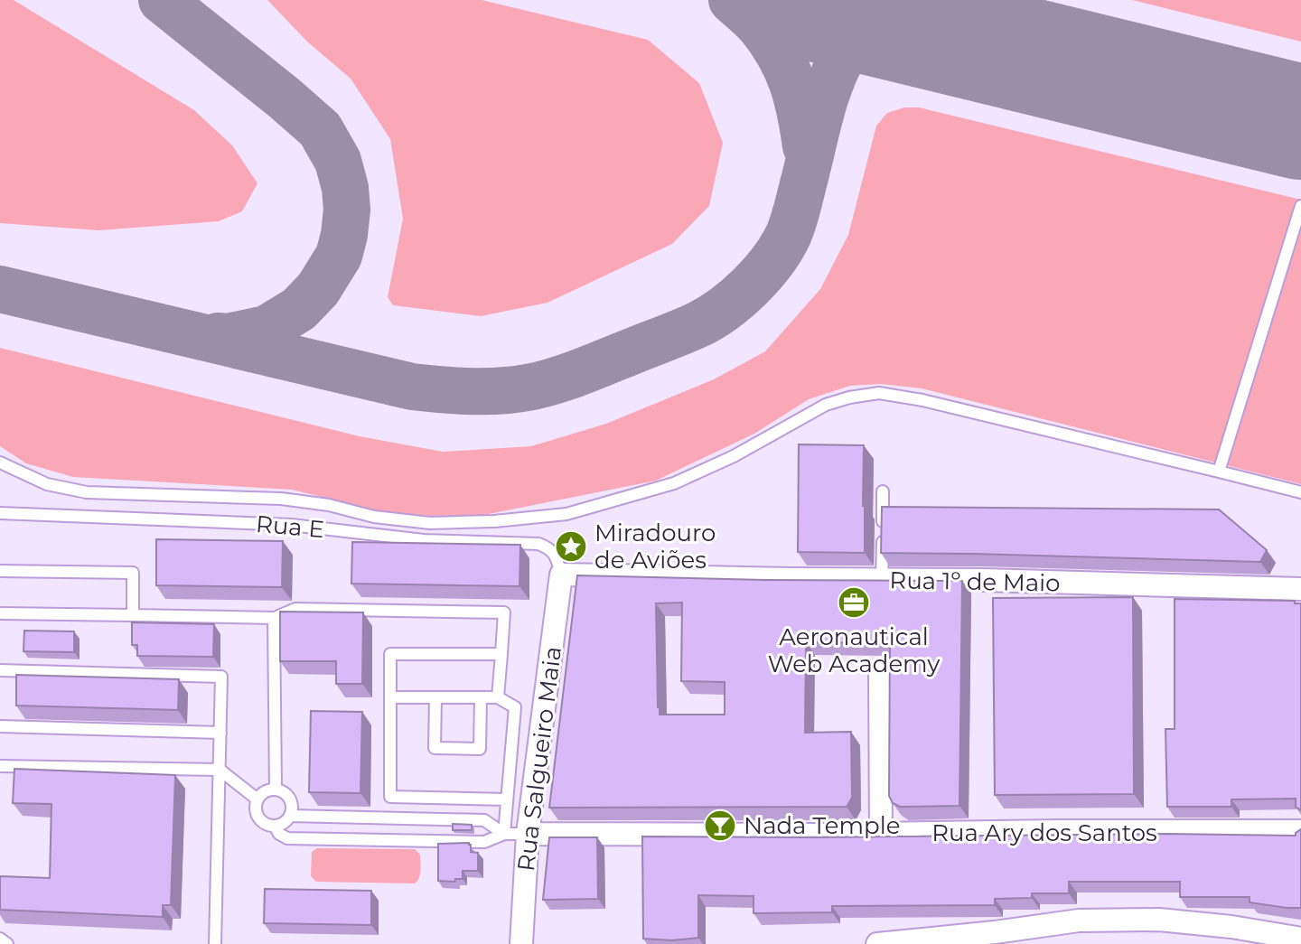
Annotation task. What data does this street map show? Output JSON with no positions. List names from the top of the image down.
{
  "streets": {
    "street": ["Rua 1º de Maio", "Rua Salgueiro Maia", "Rua Ary dos Santos"],
    "lane": ["Rua E"]
  },
  "crossings": [
    ["Rua E", "Rua 1º de Maio"],
    ["Rua E", "Rua Salgueiro Maia"],
    ["Rua 1º de Maio", "Rua Salgueiro Maia"],
    ["Rua Salgueiro Maia", "Rua Ary dos Santos"]
  ],
  "places": {
    "place": ["Miradouro de Aviões"],
    "office": ["Aeronautical Web Academy"],
    "bar": ["Nada Temple"]
  }
}
